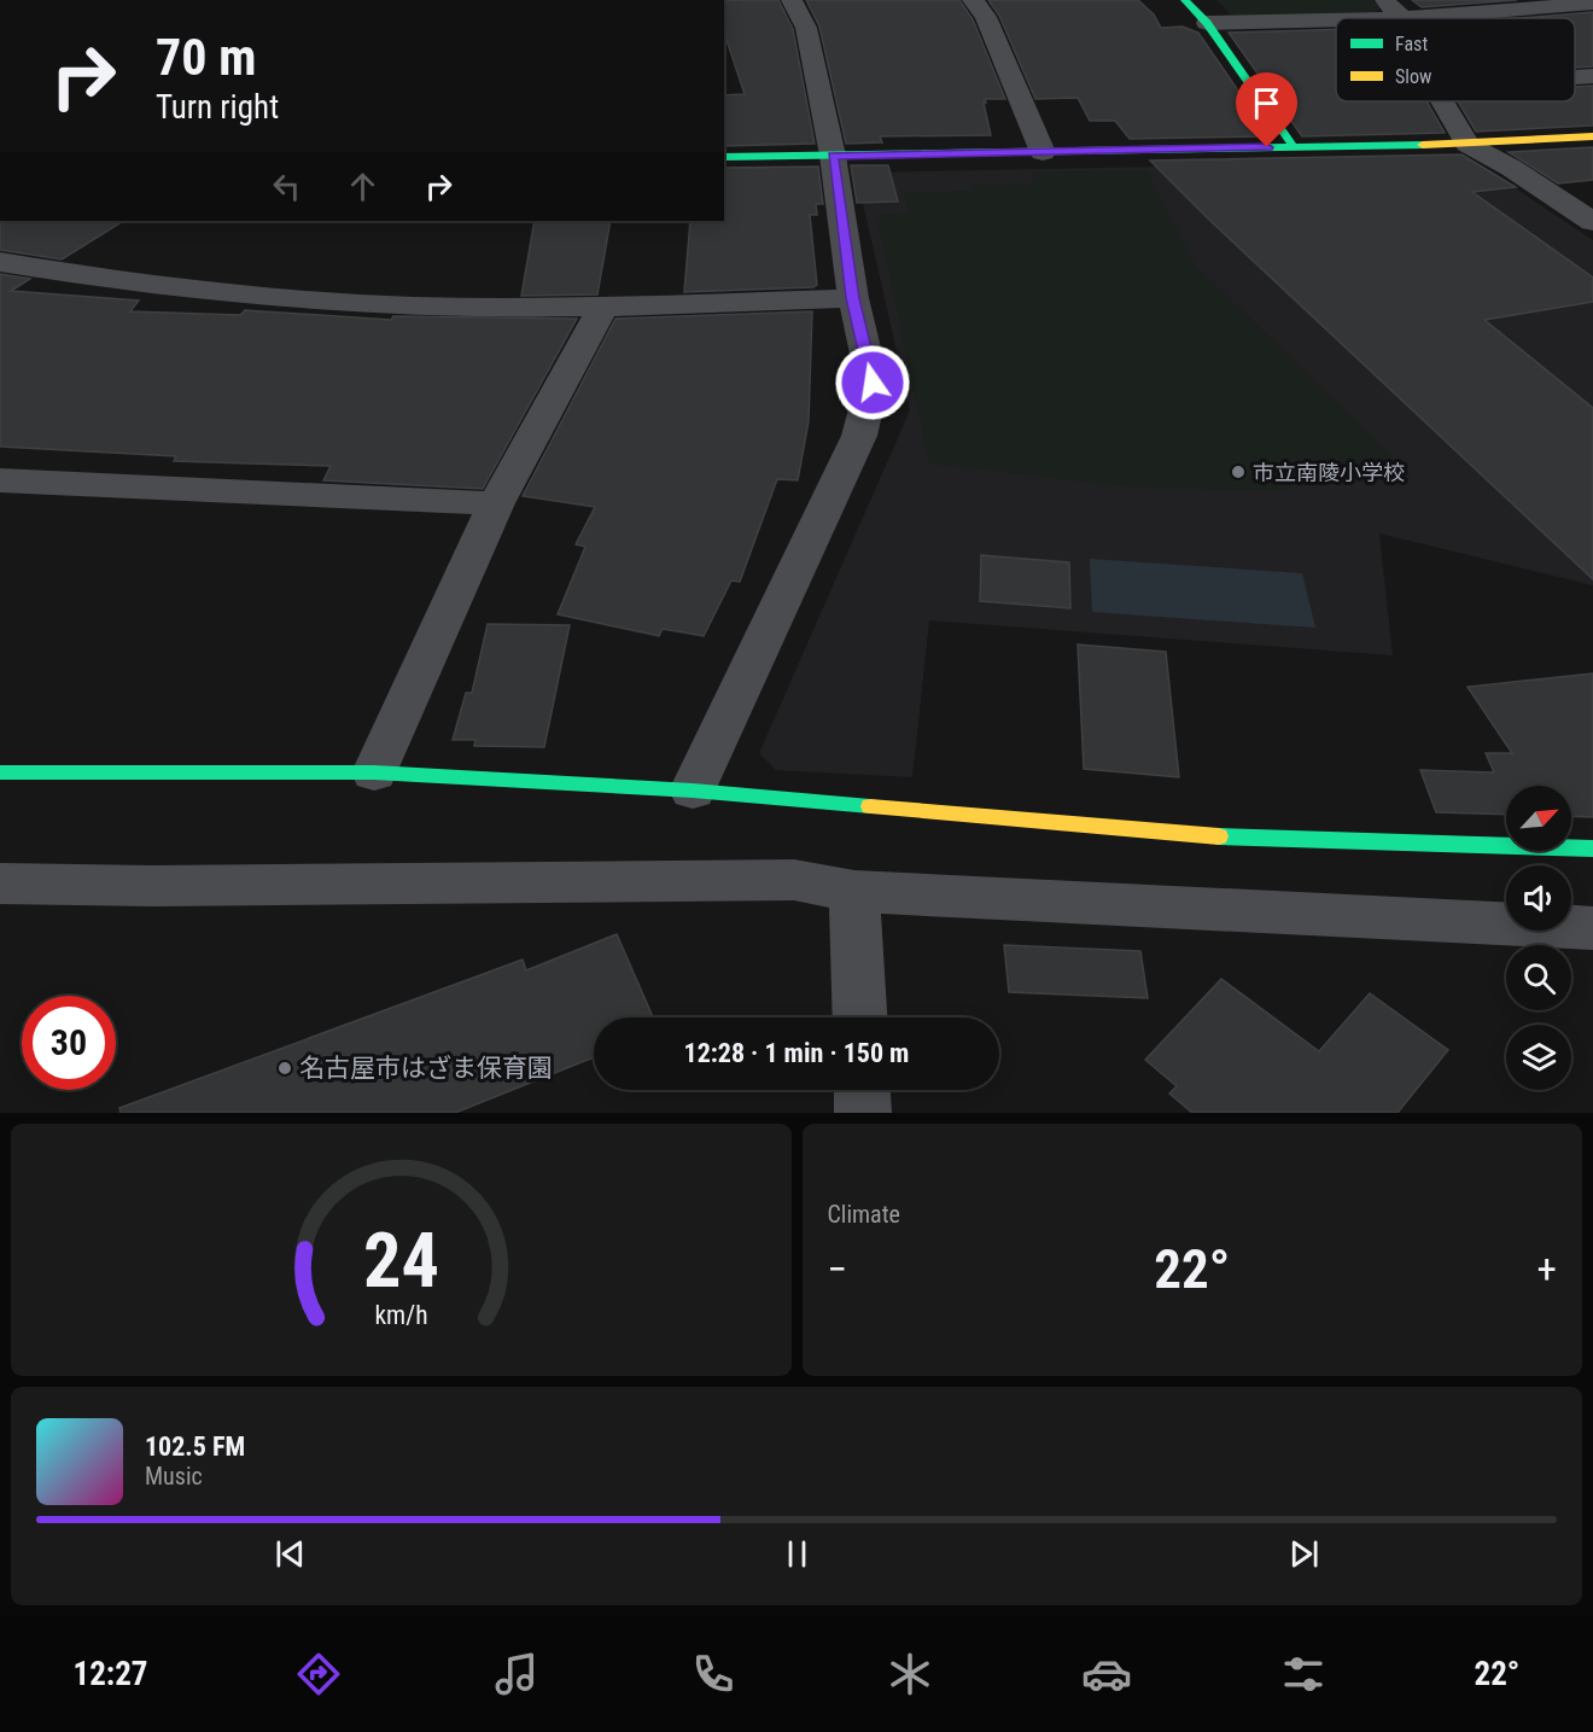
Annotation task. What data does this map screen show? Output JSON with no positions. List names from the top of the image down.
{
  "places": ["市立南陵小学校", "名古屋市はざま保育園"],
  "legend": ["Fast", "Slow"],
  "north": "top right",
  "page": {
    "turn": ["70 m", "Turn right"],
    "limit": "30",
    "trip": "12:28 · 1 min · 150 m",
    "tile": "Climate",
    "heat": ["−", "22°", "+"],
    "song": ["102.5 FM", "Music"],
    "tabs": ["12:27", "22°"],
    "gauge": ["24", "km/h"]
  }
}
